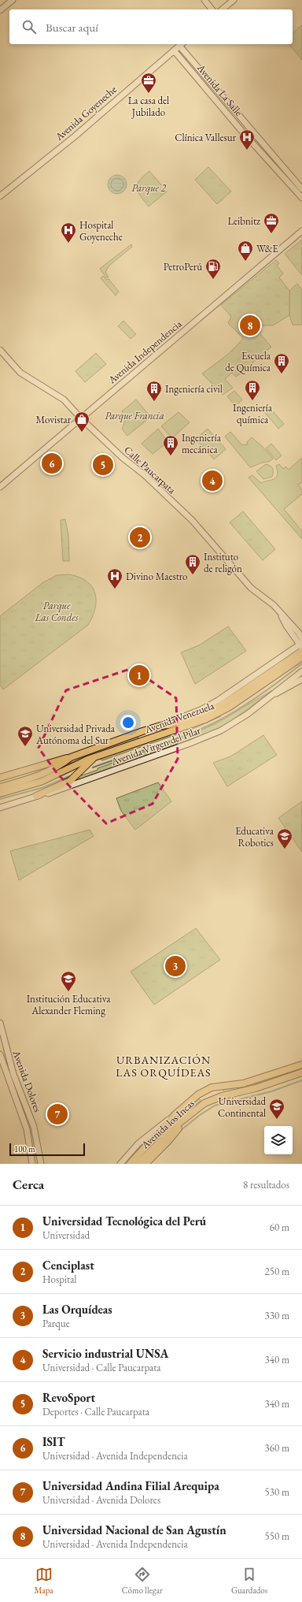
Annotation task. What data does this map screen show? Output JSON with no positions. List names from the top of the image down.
{
  "streets": {
    "main road": [
      "Avenida La Salle",
      "Avenida Goyeneche",
      "Avenida Independencia",
      "Calle Paucarpata",
      "Avenida Venezuela",
      "Avenida Virgen del Pilar",
      "Avenida Dolores",
      "Avenida los Incas"
    ]
  },
  "crossings": [
    ["Avenida La Salle", "Avenida Goyeneche"],
    ["Avenida Independencia", "Calle Paucarpata"],
    ["Calle Paucarpata", "Avenida Venezuela"]
  ],
  "districts": ["URBANIZACIÓN LAS ORQUÍDEAS"],
  "parks": ["Parque 2", "Parque Francia", "Parque Las Condes"],
  "places": {
    "office": ["La casa del Jubilado", "Leibnitz"],
    "hospital": ["Clínica Vallesur", "Hospital Goyeneche", "Divino Maestro"],
    "shop": ["W&E", "Movistar"],
    "fuel station": ["PetroPerú"],
    "building": [
      "Escuela de Química",
      "Ingeniería química",
      "Ingeniería civil",
      "Ingeniería mecánica",
      "Instituto de religón"
    ],
    "school or university": [
      "Universidad Privada Autónoma del Sur",
      "Educativa Robotics",
      "Institución Educativa Alexander Fleming",
      "Universidad Continental"
    ]
  },
  "scale_bar": "100 m",
  "page": {
    "search": "Buscar aquí",
    "pins": [
      "8",
      "6",
      "5",
      "4",
      "2",
      "1",
      "3",
      "7"
    ],
    "scale": "100 m",
    "heading": ["Cerca", "8 resultados"],
    "list": [
      {
        "mark": "1",
        "name": "Universidad Tecnológica del Perú",
        "note": "Universidad",
        "value": "60 m"
      },
      {
        "mark": "2",
        "name": "Cenciplast",
        "note": "Hospital",
        "value": "250 m"
      },
      {
        "mark": "3",
        "name": "Las Orquídeas",
        "note": "Parque",
        "value": "330 m"
      },
      {
        "mark": "4",
        "name": "Servicio industrial UNSA",
        "note": "Universidad · Calle Paucarpata",
        "value": "340 m"
      },
      {
        "mark": "5",
        "name": "RevoSport",
        "note": "Deportes · Calle Paucarpata",
        "value": "340 m"
      },
      {
        "mark": "6",
        "name": "ISIT",
        "note": "Universidad · Avenida Independencia",
        "value": "360 m"
      },
      {
        "mark": "7",
        "name": "Universidad Andina Filial Arequipa",
        "note": "Universidad · Avenida Dolores",
        "value": "530 m"
      },
      {
        "mark": "8",
        "name": "Universidad Nacional de San Agustín",
        "note": "Universidad · Avenida Independencia",
        "value": "550 m"
      }
    ],
    "nav": ["Mapa", "Cómo llegar", "Guardados"]
  }
}
